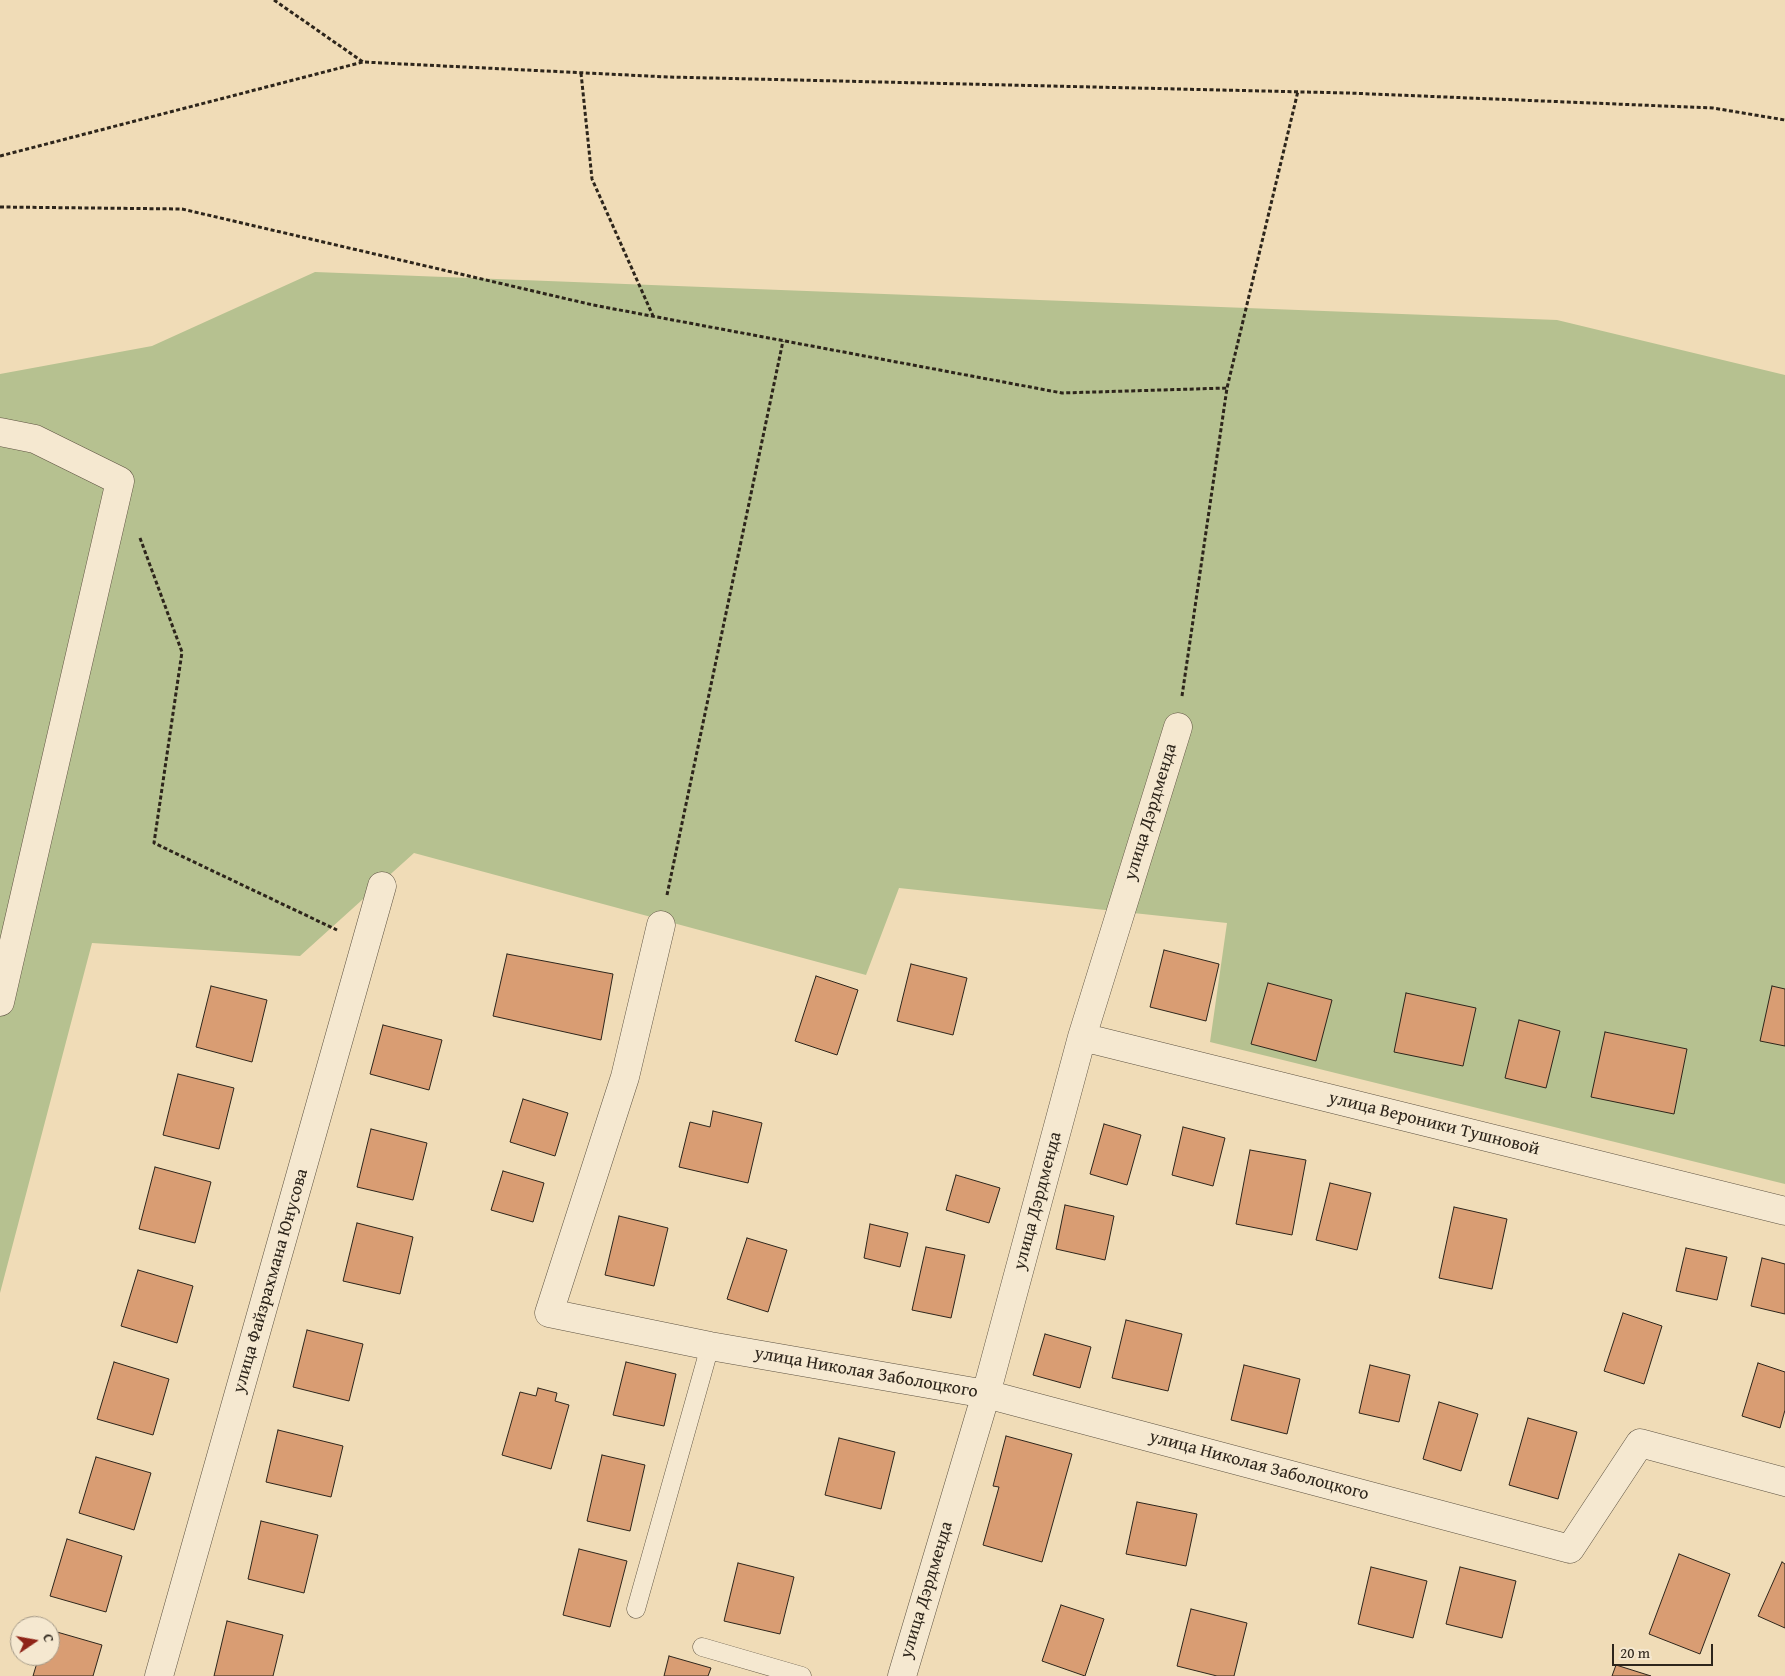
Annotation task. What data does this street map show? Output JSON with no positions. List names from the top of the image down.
{
  "streets": {
    "street": [
      "улица Дэрдменда",
      "улица Вероники Тушновой",
      "улица Файзрахмана Юнусова",
      "улица Николая Заболоцкого"
    ]
  },
  "crossings": [
    ["улица Дэрдменда", "улица Вероники Тушновой"],
    ["улица Дэрдменда", "улица Николая Заболоцкого"]
  ],
  "scale_bar": "20 m",
  "north": "right"
}
